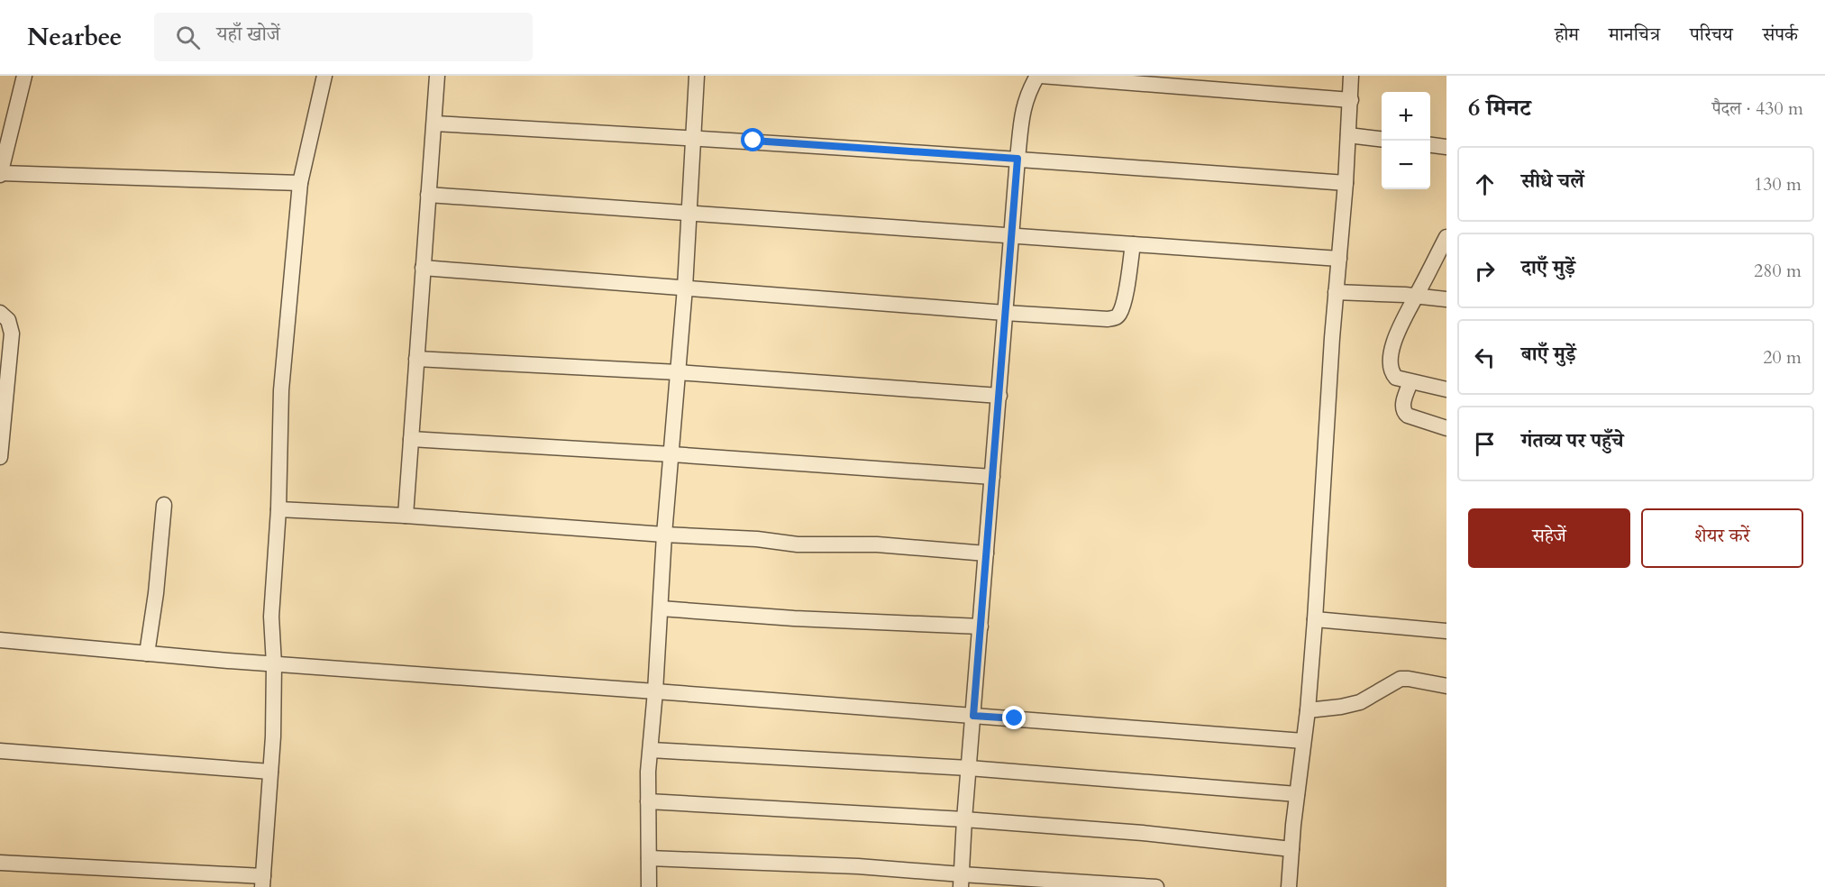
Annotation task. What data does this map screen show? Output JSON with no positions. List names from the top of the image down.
{
  "page": {
    "header": "Nearbee",
    "search": "यहाँ खोजें",
    "nav": [
      "होम",
      "मानचित्र",
      "परिचय",
      "संपर्क"
    ],
    "heading": ["6 मिनट", "पैदल · 430 m"],
    "map_buttons": ["+", "−"],
    "list": [
      ["सीधे चलें", "130 m"],
      ["दाएँ मुड़ें", "280 m"],
      ["बाएँ मुड़ें", "20 m"],
      "गंतव्य पर पहुँचे"
    ],
    "buttons": ["सहेजें", "शेयर करें"]
  }
}
